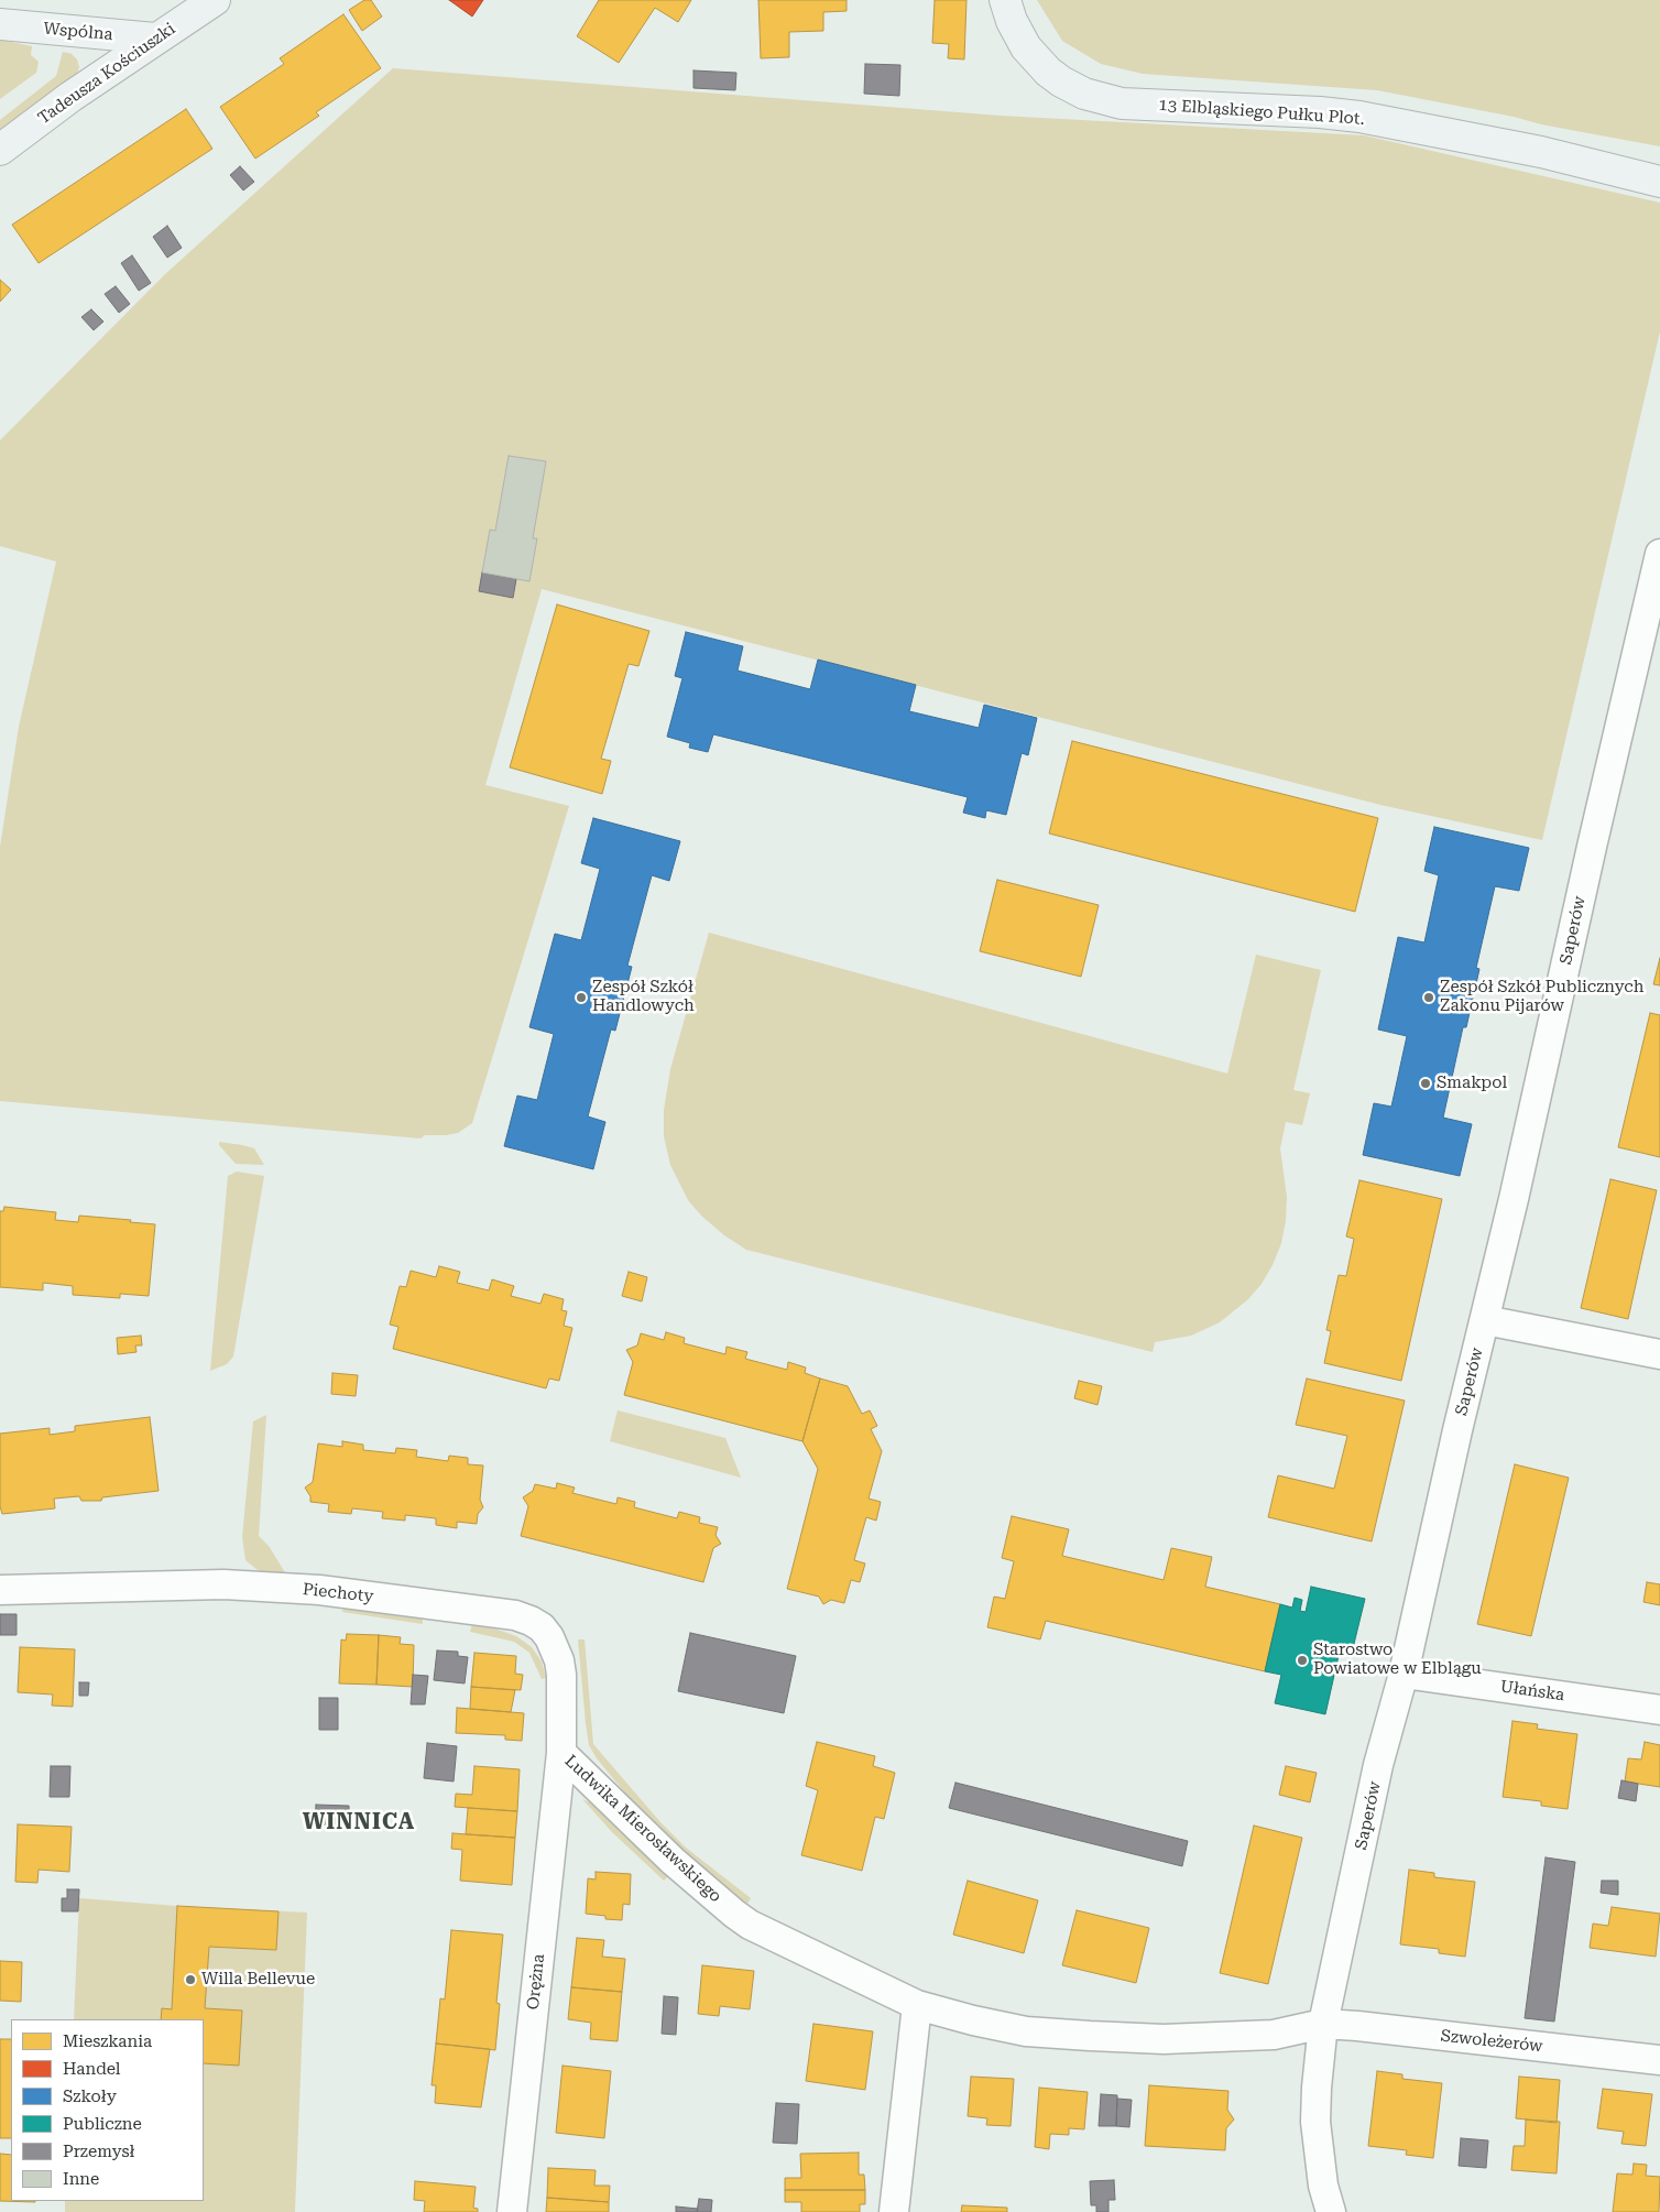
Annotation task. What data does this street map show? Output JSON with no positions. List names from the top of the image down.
{
  "streets": {
    "street": [
      "Wspólna",
      "Tadeusza Kościuszki",
      "13 Elbląskiego Pułku Plot.",
      "Saperów",
      "Piechoty",
      "Ułańska",
      "Ludwika Mierosławskiego",
      "Orężna",
      "Szwoleżerów"
    ]
  },
  "crossings": [
    ["Wspólna", "Tadeusza Kościuszki"],
    ["Saperów", "Ułańska"],
    ["Saperów", "Ludwika Mierosławskiego"],
    ["Saperów", "Szwoleżerów"],
    ["Piechoty", "Ludwika Mierosławskiego"],
    ["Piechoty", "Orężna"],
    ["Ludwika Mierosławskiego", "Orężna"],
    ["Ludwika Mierosławskiego", "Szwoleżerów"]
  ],
  "districts": ["WINNICA"],
  "places": [
    "Zespół Szkół Handlowych",
    "Zespół Szkół Publicznych Zakonu Pijarów",
    "Smakpol",
    "Starostwo Powiatowe w Elblągu",
    "Willa Bellevue"
  ],
  "legend": [
    "Mieszkania",
    "Handel",
    "Szkoły",
    "Publiczne",
    "Przemysł",
    "Inne"
  ]
}
